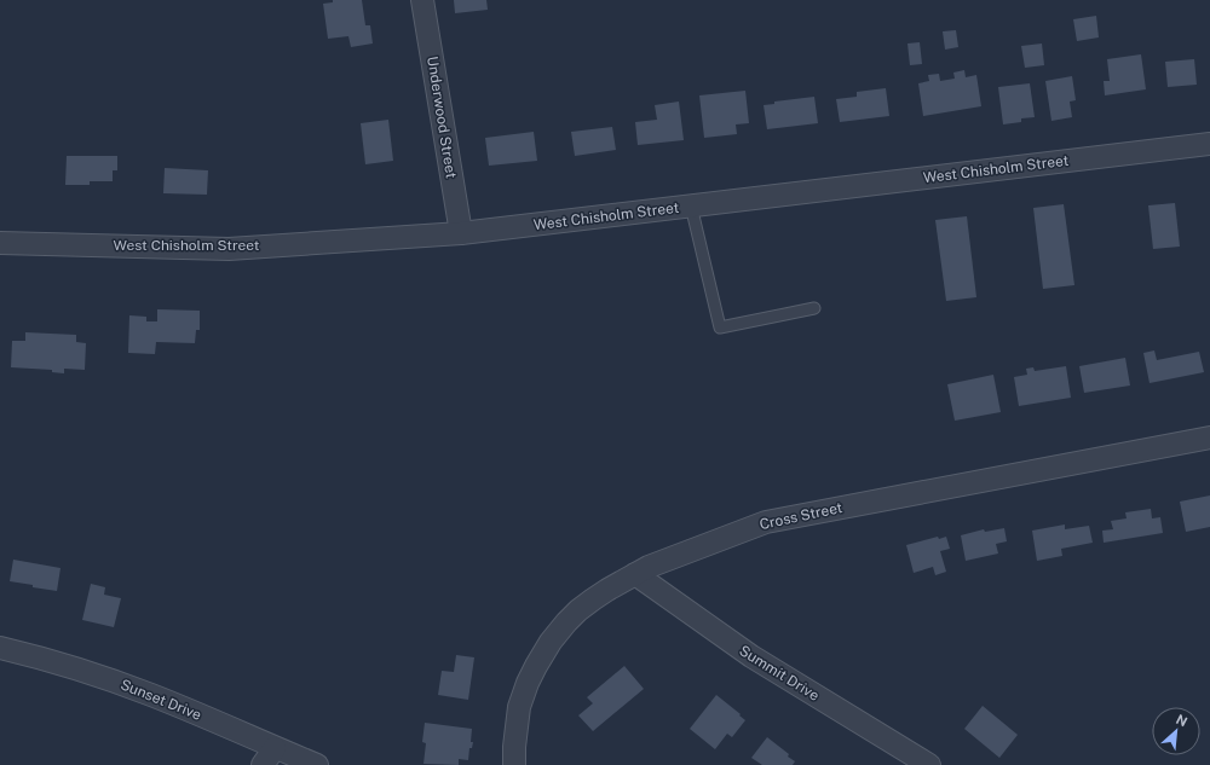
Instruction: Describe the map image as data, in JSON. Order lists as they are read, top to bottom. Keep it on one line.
{"streets":{"street":["Underwood Street","West Chisholm Street","Cross Street","Summit Drive","Sunset Drive"]},"crossings":[["Underwood Street","West Chisholm Street"],["Cross Street","Summit Drive"]],"north":"top right"}
